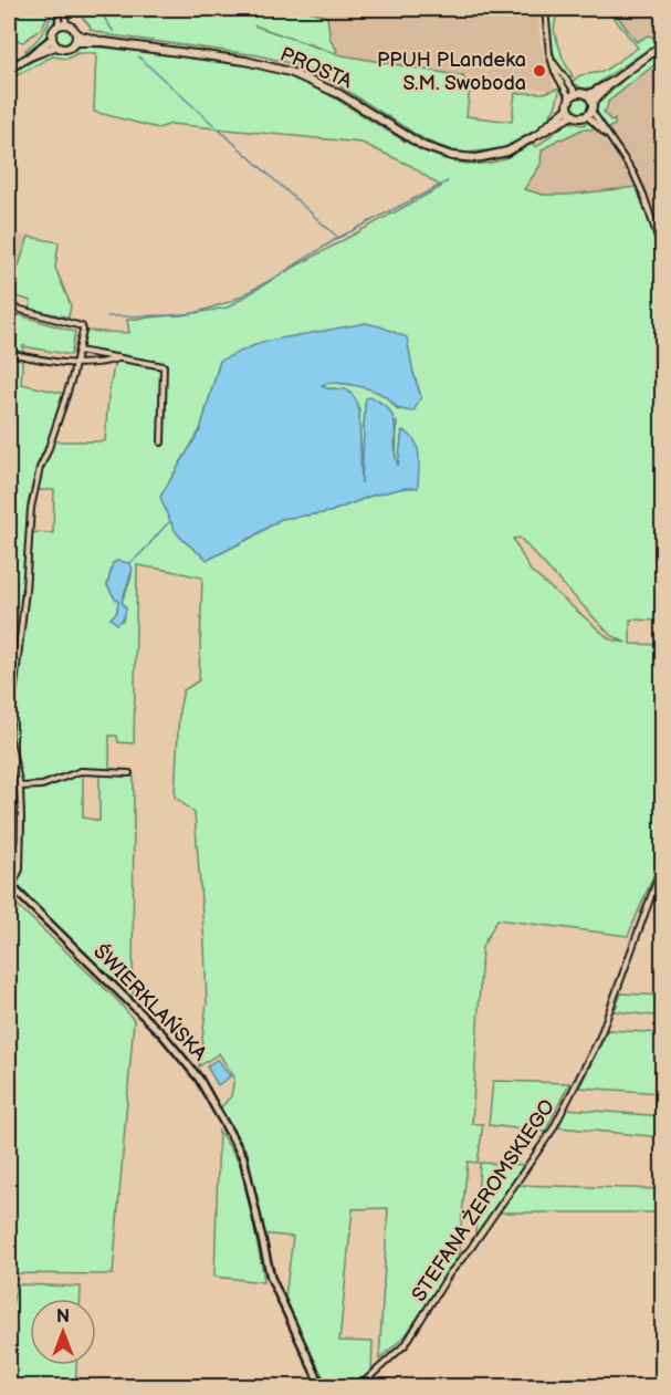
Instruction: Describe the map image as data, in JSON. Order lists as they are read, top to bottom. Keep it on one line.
{"streets":{"main road":["PROSTA"],"street":["ŚWIERKLAŃSKA","STEFANA ŻEROMSKIEGO"]},"places":["PPUH PLandeka S.M. Swoboda"],"north":"top"}
